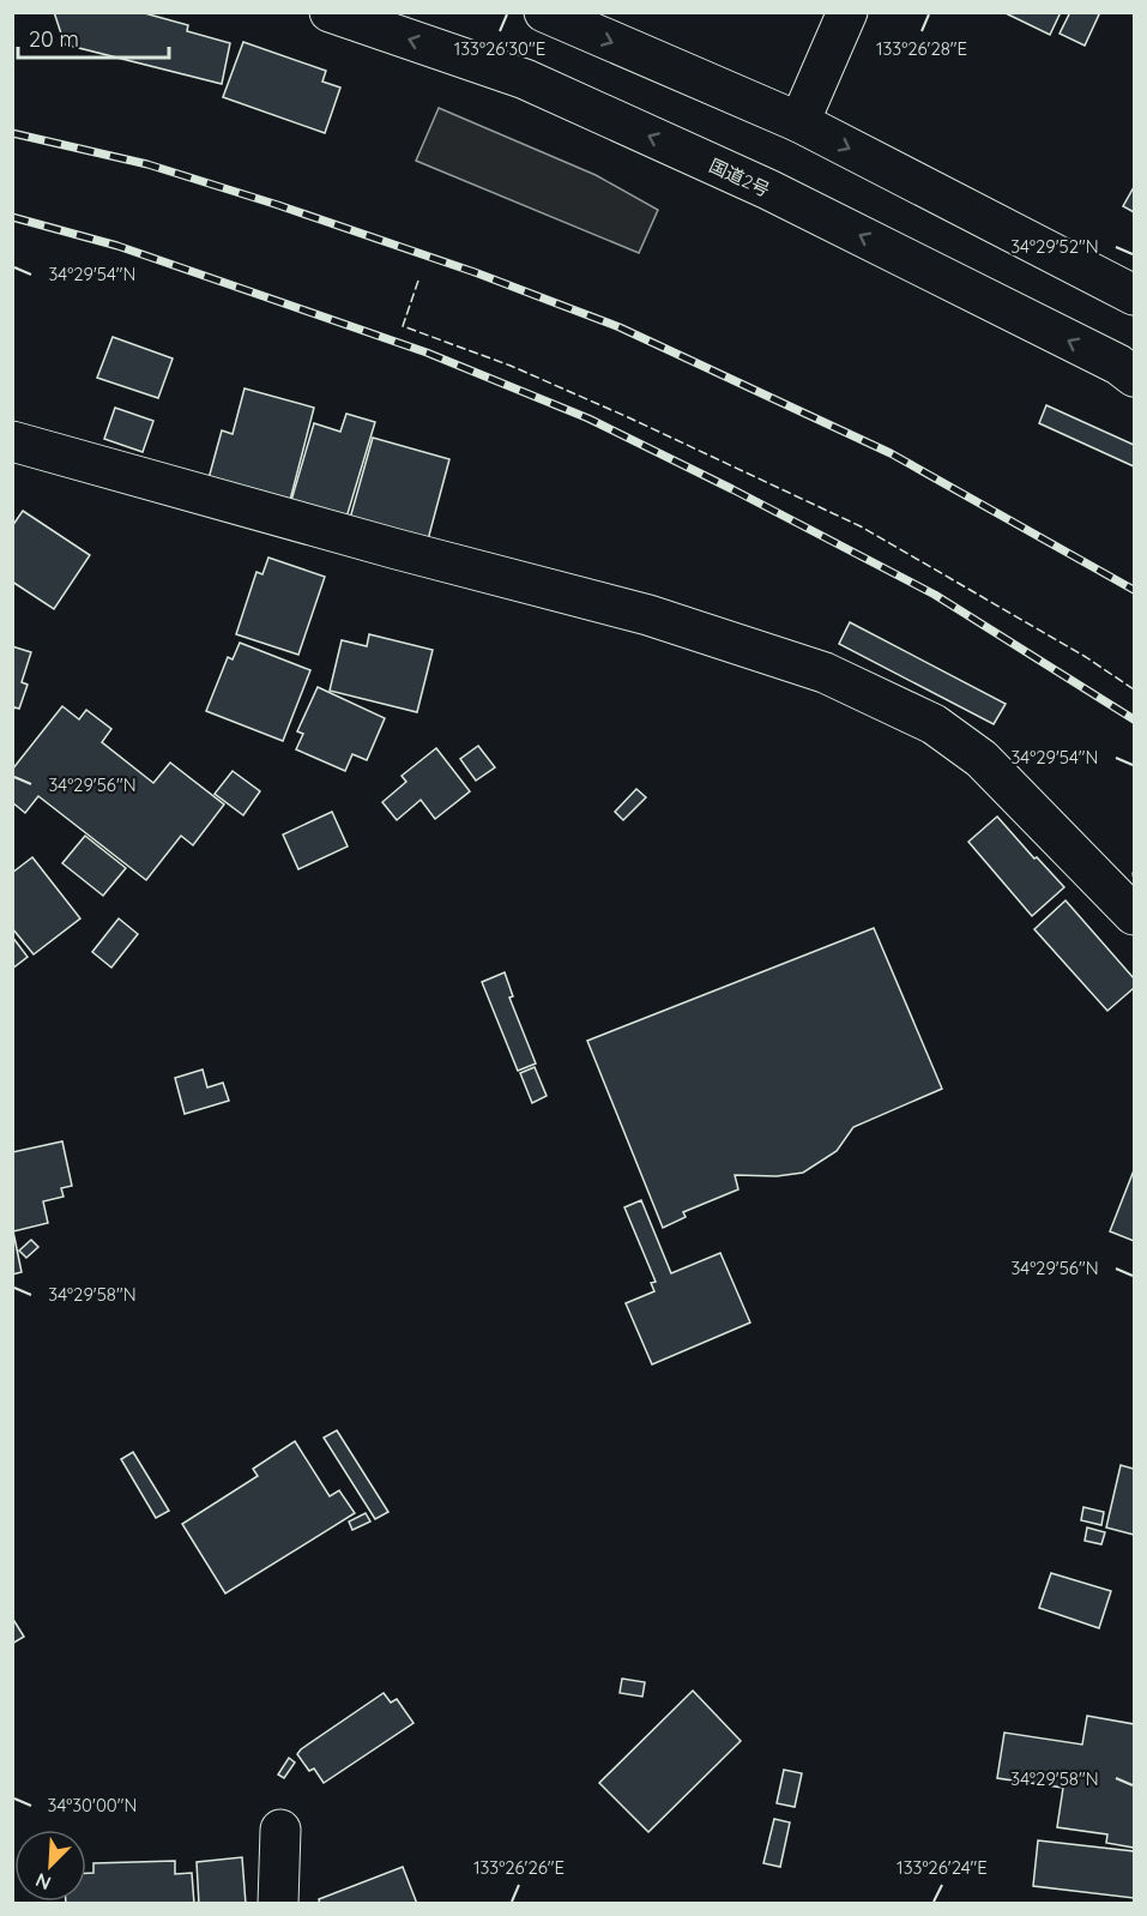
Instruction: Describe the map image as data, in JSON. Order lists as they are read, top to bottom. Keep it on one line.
{"streets":{"main road":["国道2号"]},"scale_bar":"20 m","north":"bottom left","coordinates":["133°26'28\"E","133°26'30\"E","34°29'52\"N","34°29'54\"N","34°29'56\"N","34°29'58\"N","34°30'00\"N","133°26'26\"E","133°26'24\"E"]}
